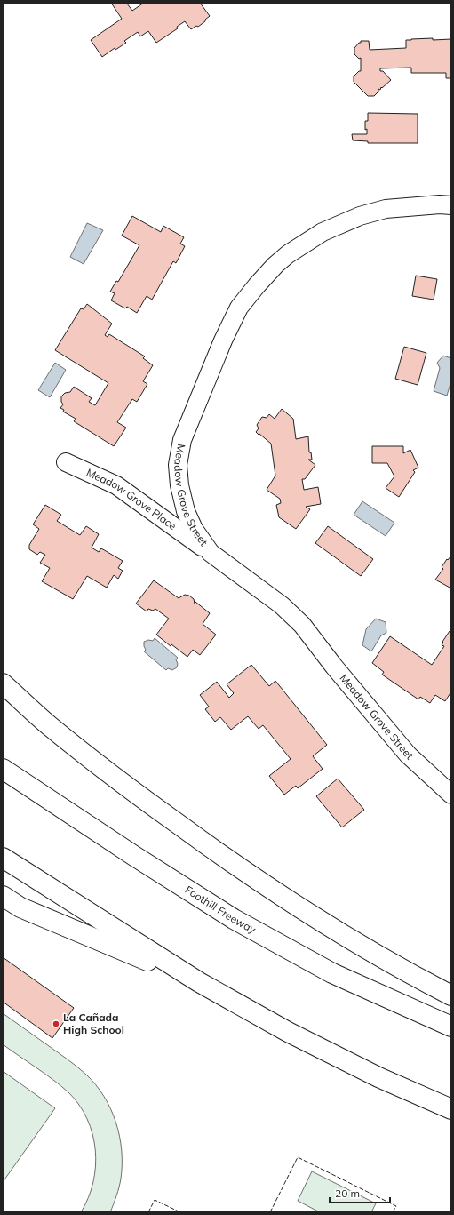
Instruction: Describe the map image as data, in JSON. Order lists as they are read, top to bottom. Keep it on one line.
{"streets":{"highway":["Foothill Freeway"],"street":["Meadow Grove Street","Meadow Grove Place"]},"crossings":[["Meadow Grove Street","Meadow Grove Place"]],"places":["La Cañada High School"],"scale_bar":"20 m"}
